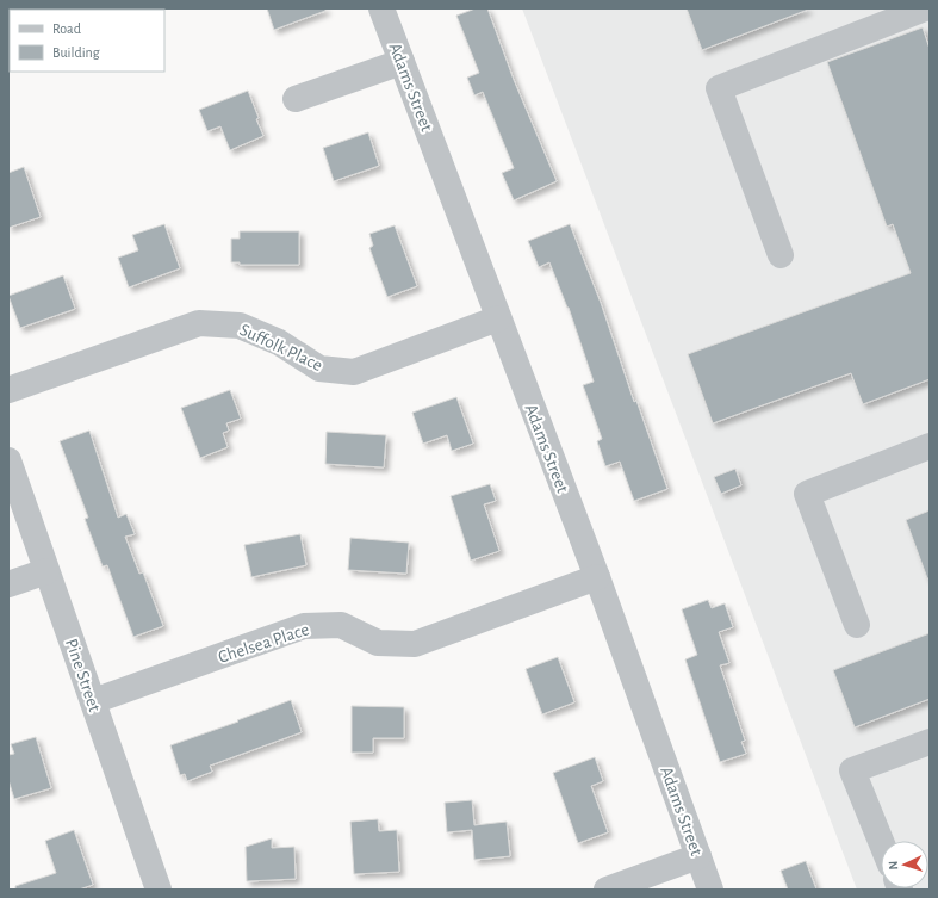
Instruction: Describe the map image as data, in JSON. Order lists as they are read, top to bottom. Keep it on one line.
{"streets":{"street":["Adams Street","Suffolk Place","Chelsea Place","Pine Street"]},"crossings":[["Adams Street","Suffolk Place"],["Adams Street","Chelsea Place"],["Chelsea Place","Pine Street"]],"legend":["Road","Building"],"north":"left"}
